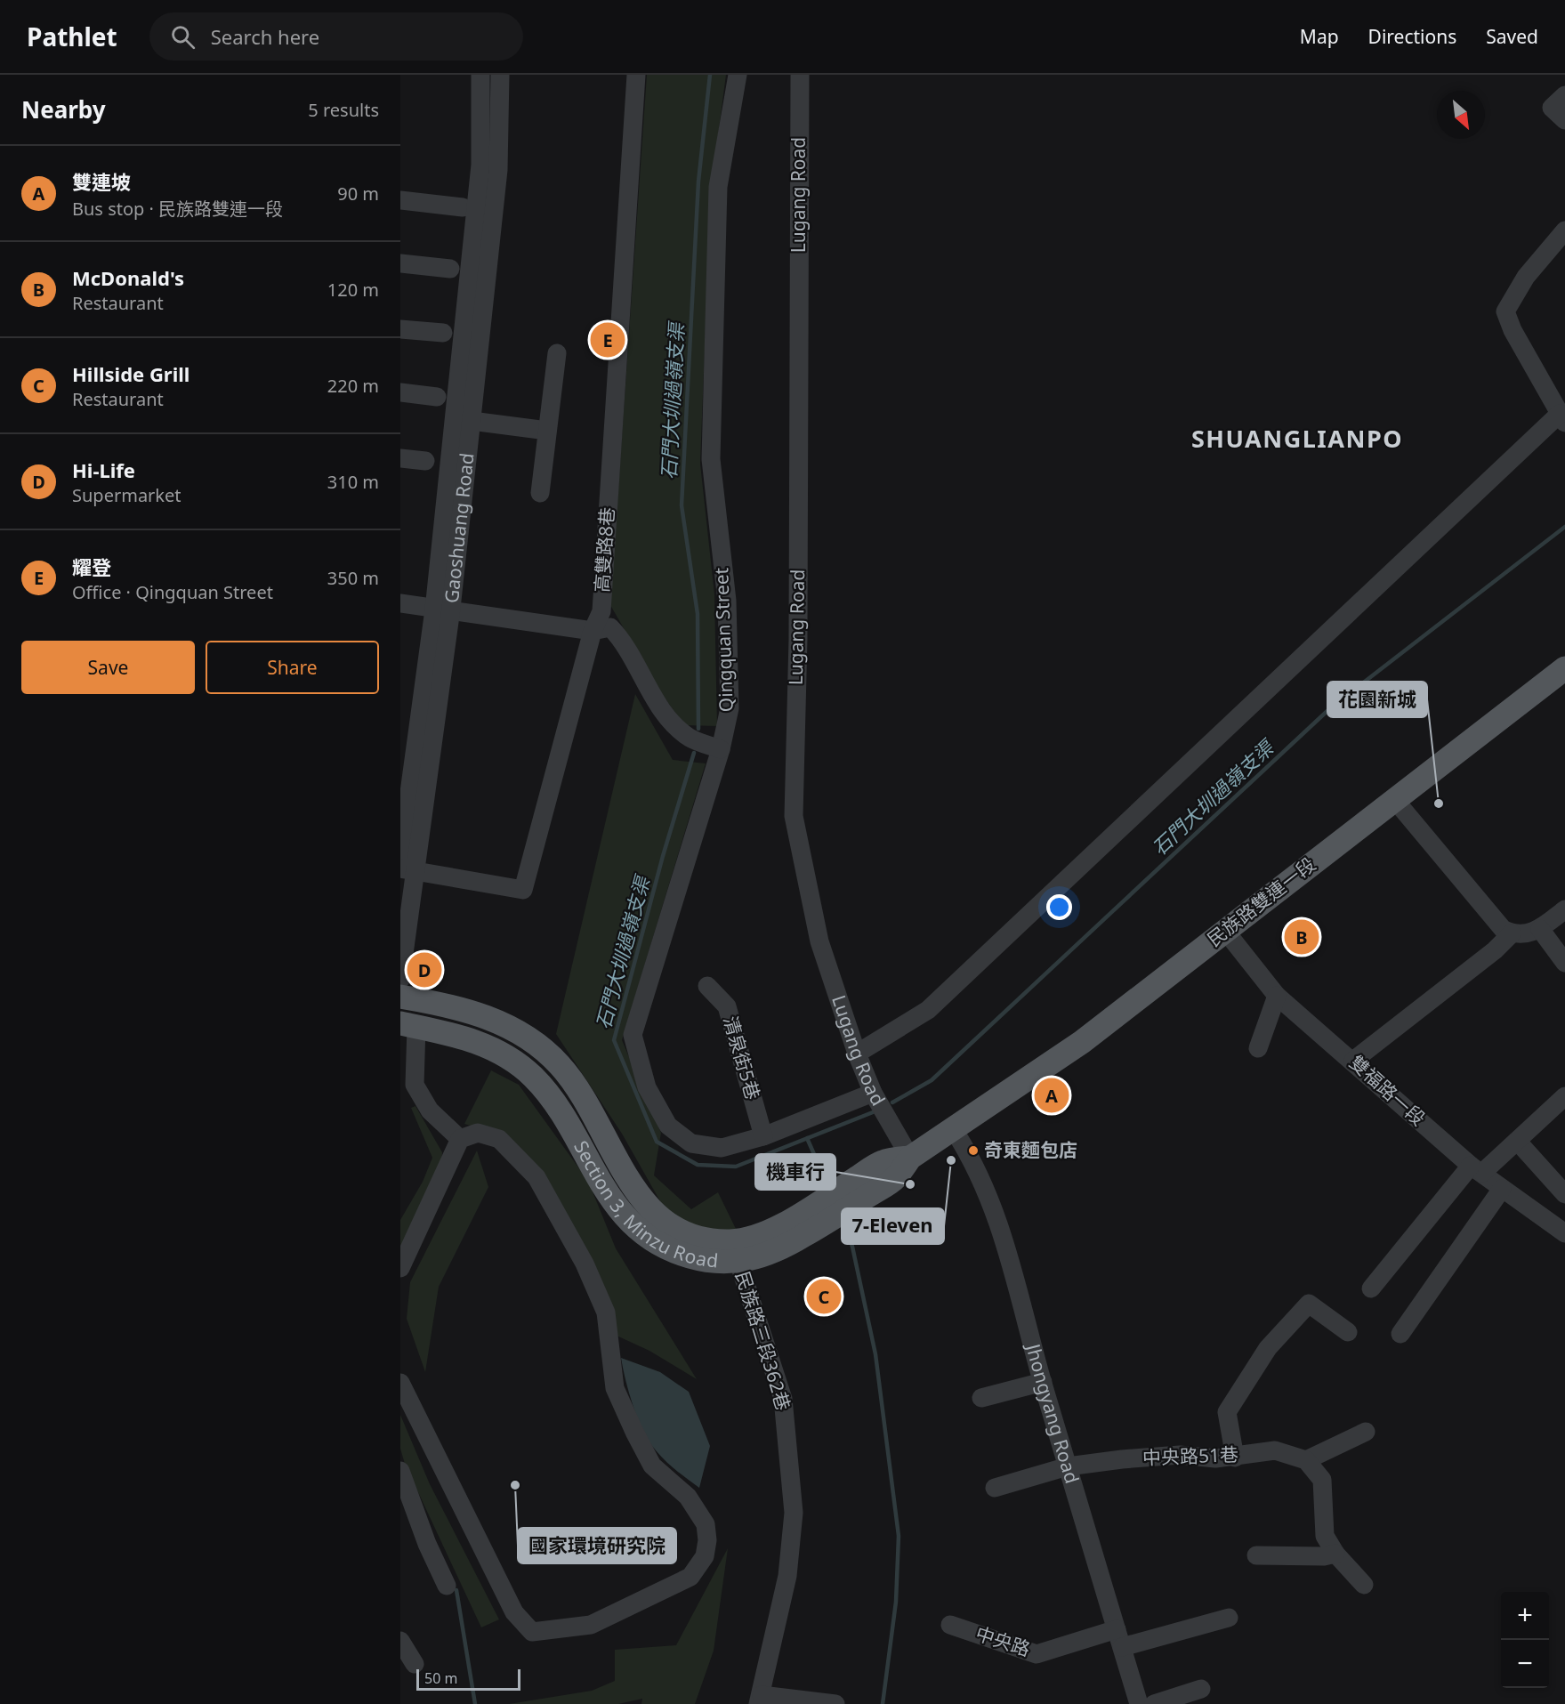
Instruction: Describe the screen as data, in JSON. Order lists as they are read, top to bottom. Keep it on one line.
{"streets":{"main road":["民族路雙連一段","Section 3, Minzu Road"],"street":["Lugang Road","Gaoshuang Road","高雙路8巷","Qingquan Street","清泉街5巷","雙福路一段","民族路三段362巷","Jhongyang Road","中央路51巷","中央路"]},"crossings":[["Lugang Road","Qingquan Street"],["Lugang Road","Section 3, Minzu Road"],["Gaoshuang Road","高雙路8巷"],["Qingquan Street","清泉街5巷"],["民族路雙連一段","雙福路一段"],["民族路雙連一段","Section 3, Minzu Road"],["民族路雙連一段","Jhongyang Road"],["Section 3, Minzu Road","民族路三段362巷"],["Section 3, Minzu Road","Jhongyang Road"],["Jhongyang Road","中央路51巷"],["Jhongyang Road","中央路"]],"districts":["SHUANGLIANPO"],"water":["石門大圳過嶺支渠"],"places":["花園新城","奇東麵包店","7-Eleven","機車行","國家環境研究院"],"scale_bar":"50 m","north":"bottom right","page":{"header":"Pathlet","search":"Search here","nav":["Map","Directions","Saved"],"heading":["Nearby","5 results"],"list":[{"mark":"A","name":"雙連坡","note":"Bus stop · 民族路雙連一段","value":"90 m"},{"mark":"B","name":"McDonald's","note":"Restaurant","value":"120 m"},{"mark":"C","name":"Hillside Grill","note":"Restaurant","value":"220 m"},{"mark":"D","name":"Hi-Life","note":"Supermarket","value":"310 m"},{"mark":"E","name":"耀登","note":"Office · Qingquan Street","value":"350 m"}],"pins":["E","B","D","A","C"],"buttons":["Save","Share"],"map_buttons":["+","−"],"scale":"50 m"}}
